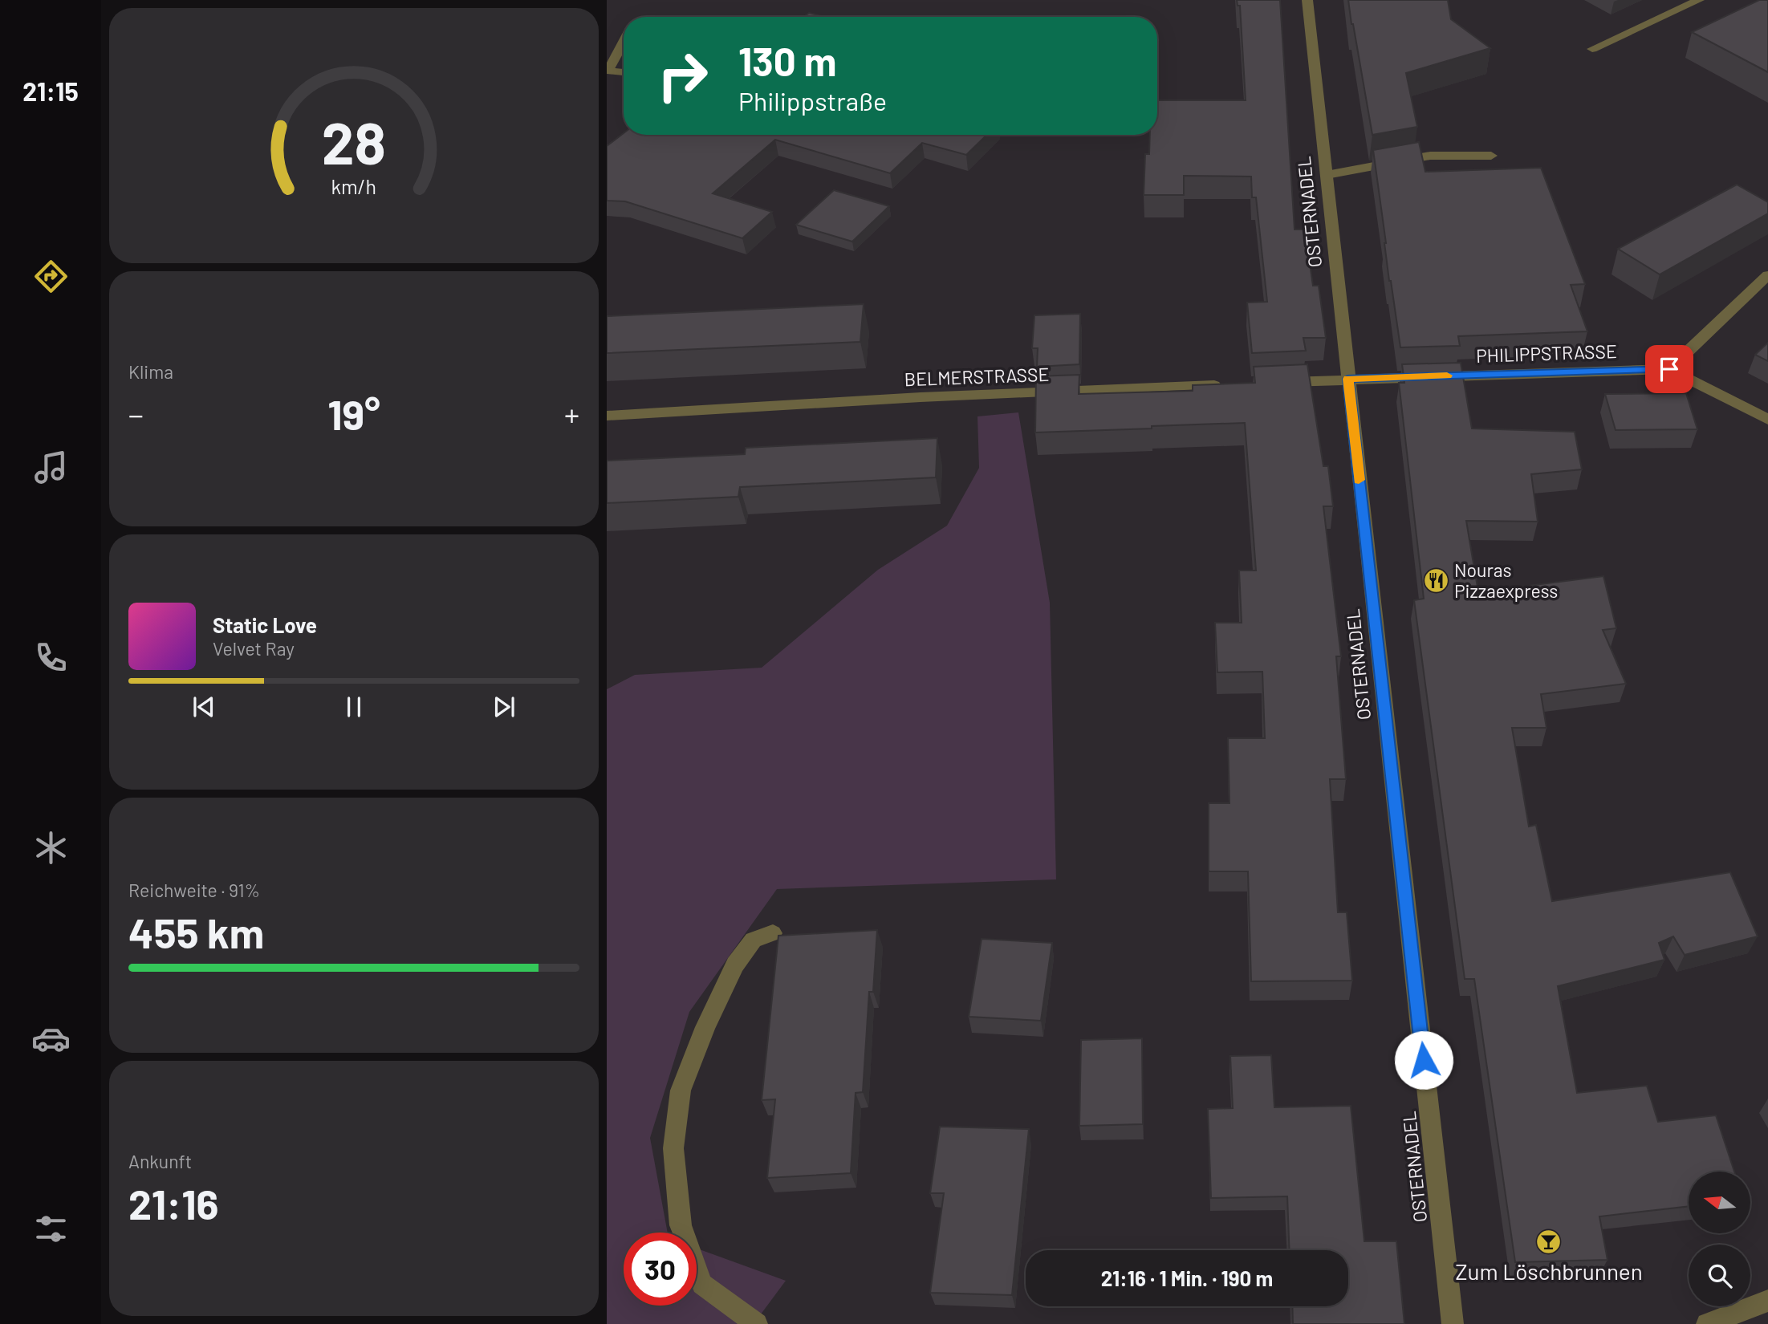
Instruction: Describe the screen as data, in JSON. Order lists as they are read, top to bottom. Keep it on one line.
{"streets":{"street":["OSTERNADEL","PHILIPPSTRASSE","BELMERSTRASSE"]},"crossings":[["OSTERNADEL","PHILIPPSTRASSE"]],"places":{"restaurant":["Nouras Pizzaexpress"],"bar":["Zum Löschbrunnen"]},"north":"left","page":{"tabs":"21:15","turn":["130 m","Philippstraße"],"tile":["Klima",["Reichweite · 91%","455 km"],["Ankunft","21:16"]],"heat":["−","19°","+"],"song":["Static Love","Velvet Ray"],"limit":"30","trip":"21:16 · 1 Min. · 190 m","gauge":["28","km/h"]}}
